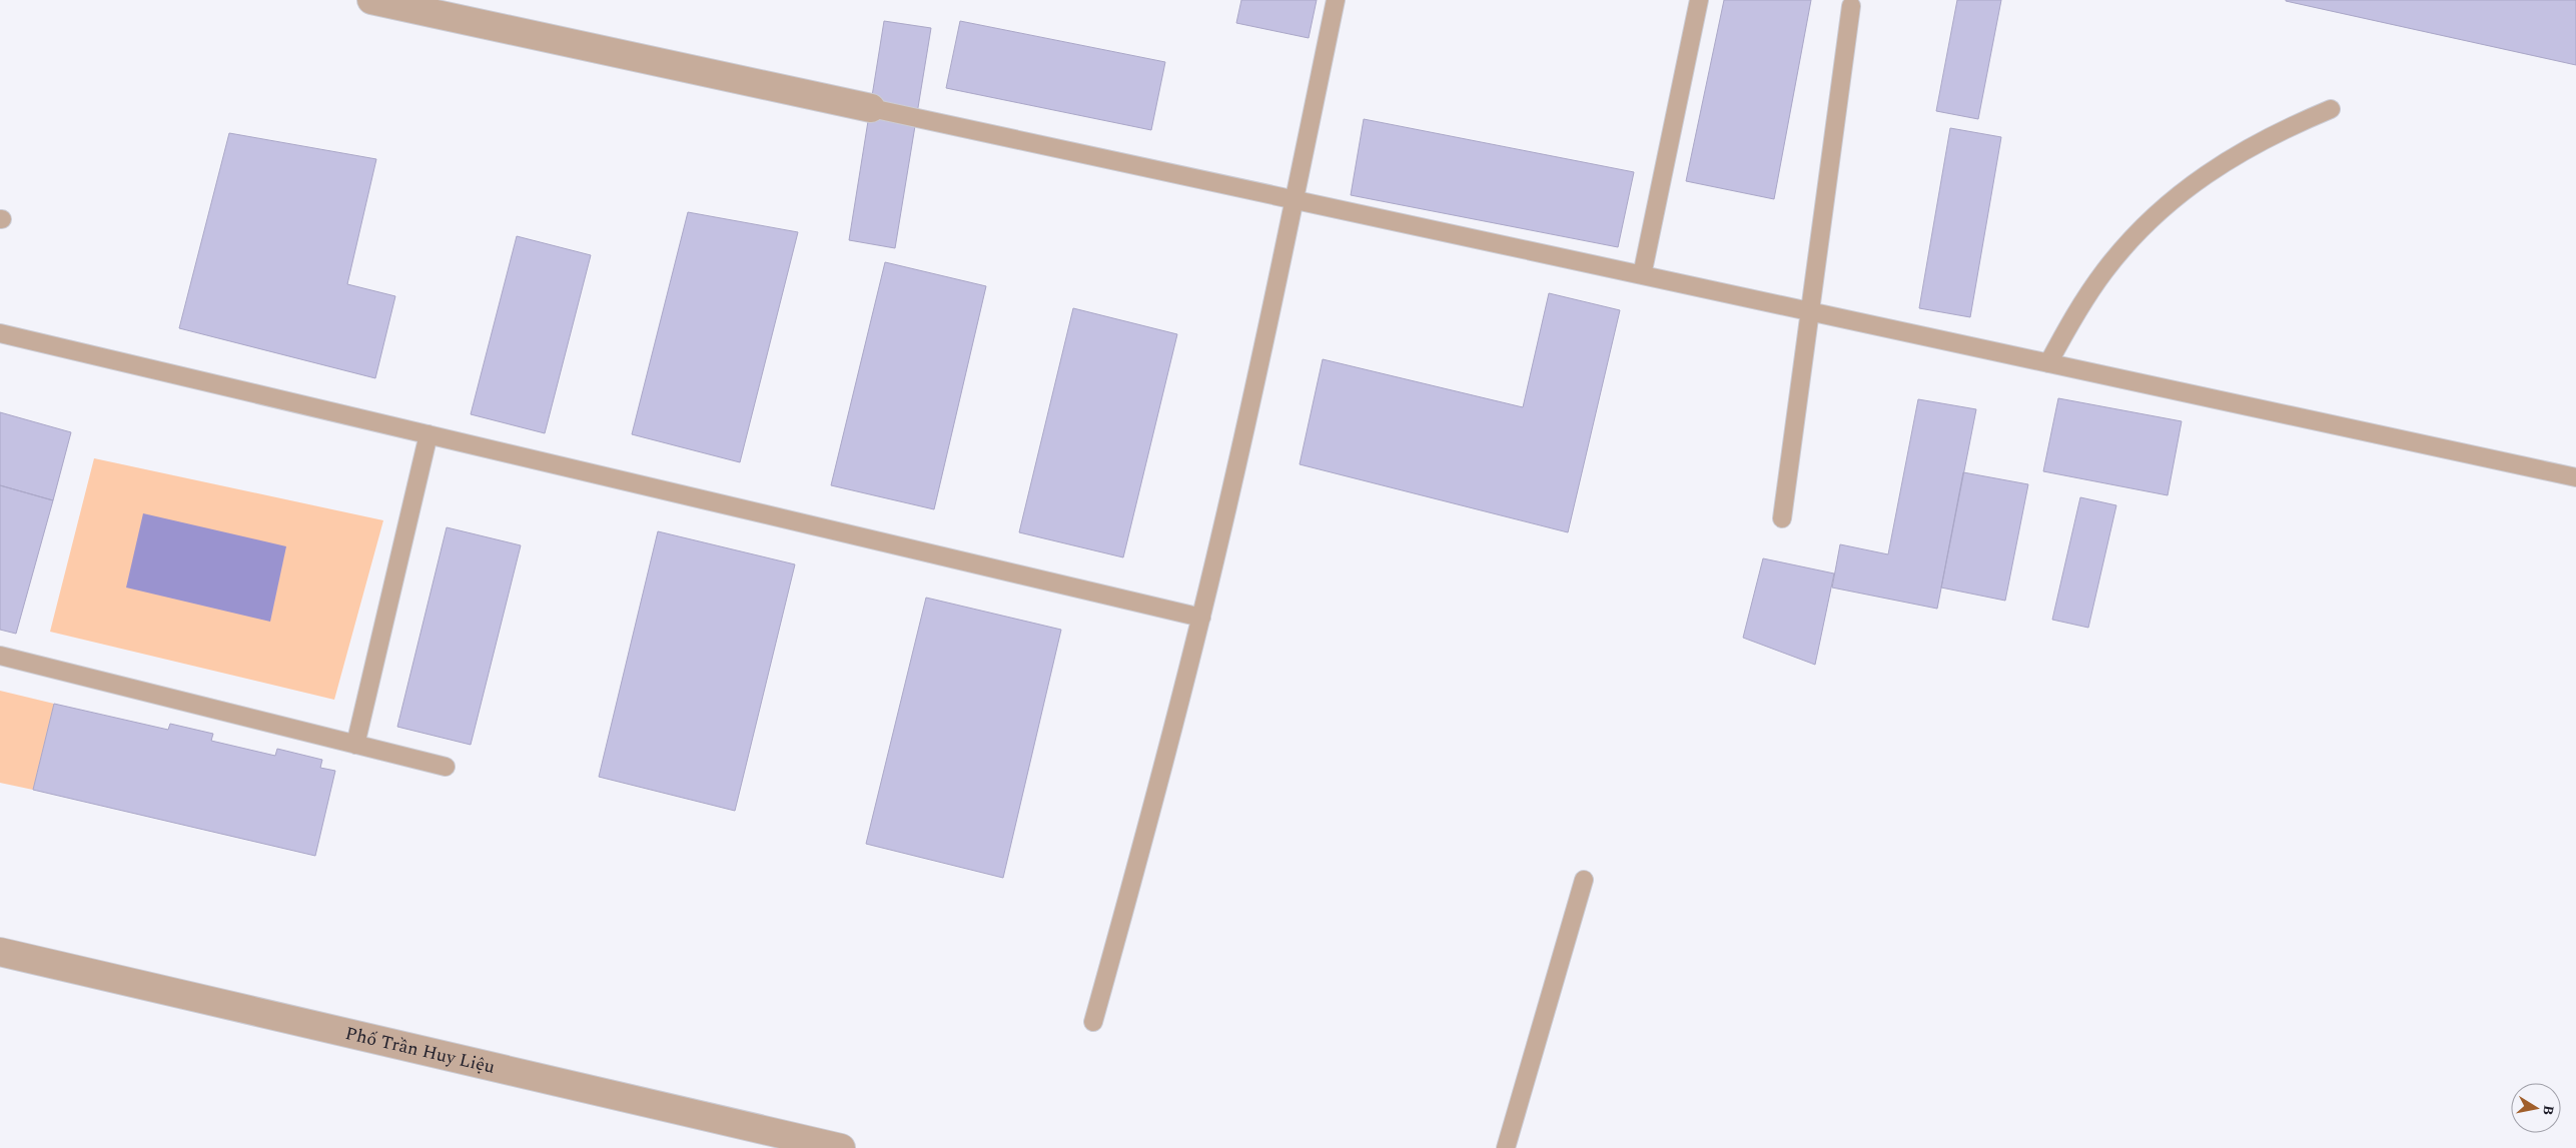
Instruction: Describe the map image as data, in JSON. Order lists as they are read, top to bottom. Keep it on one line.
{"streets":{"street":["Phố Trần Huy Liệu"]},"north":"right"}
